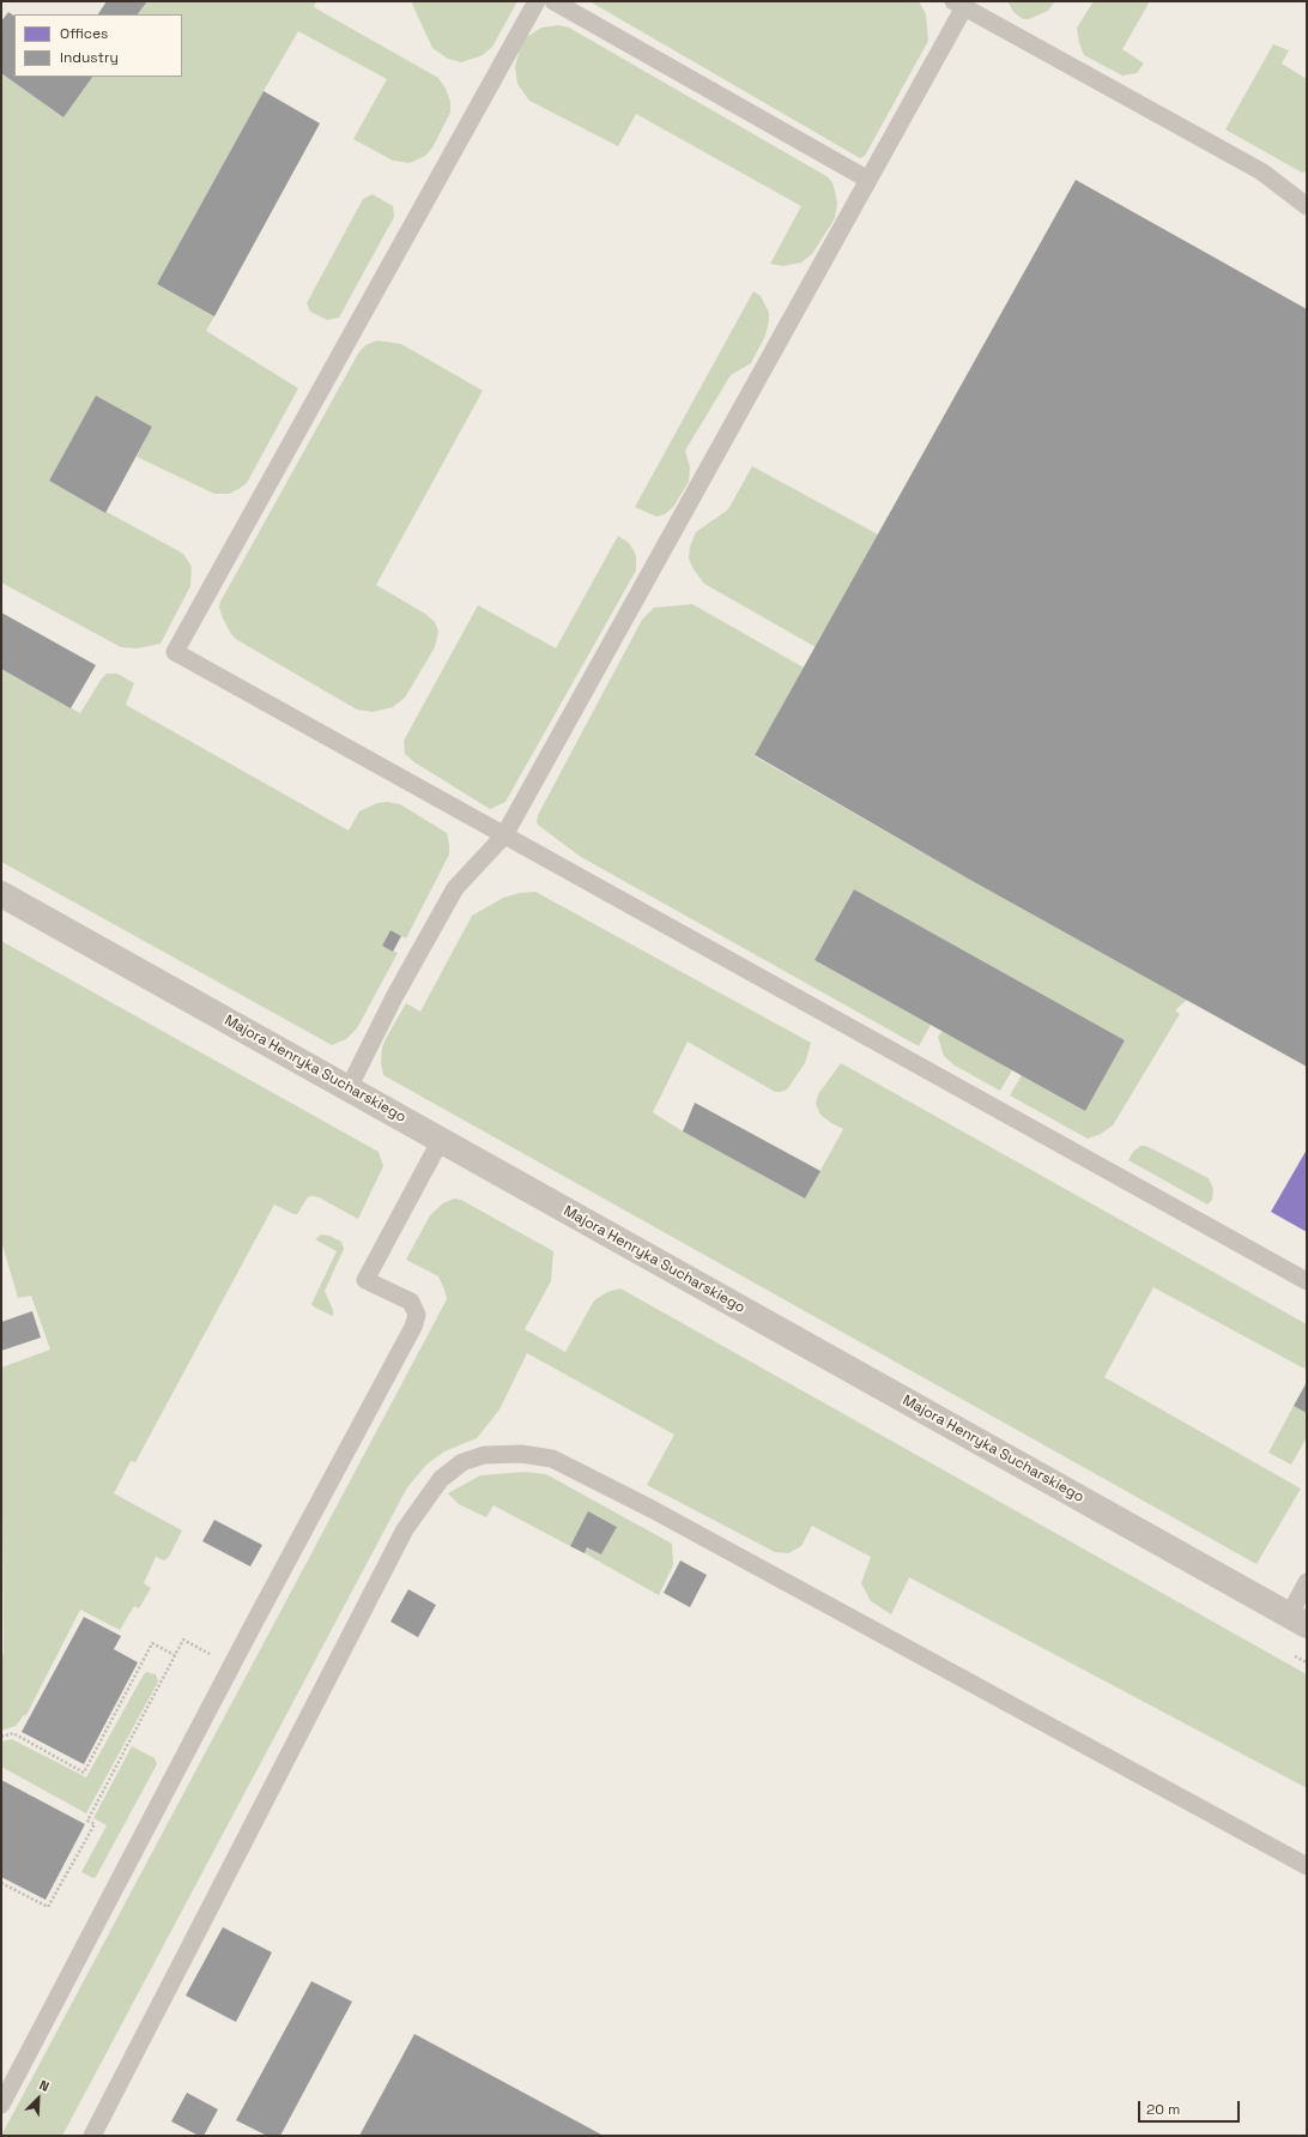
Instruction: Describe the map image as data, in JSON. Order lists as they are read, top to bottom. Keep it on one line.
{"streets":{"street":["Majora Henryka Sucharskiego"]},"legend":["Offices","Industry"],"scale_bar":"20 m","north":"top right"}
